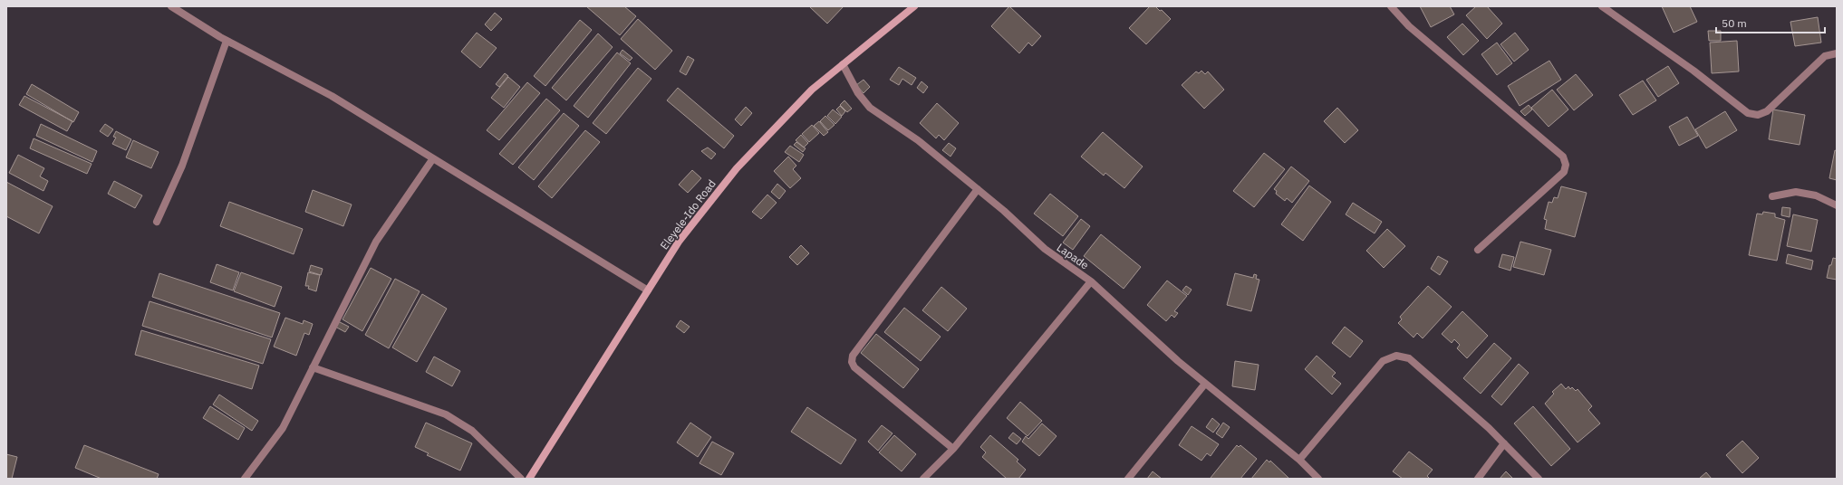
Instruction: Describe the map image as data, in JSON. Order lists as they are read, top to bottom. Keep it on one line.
{"streets":{"main road":["Eleyele-Ido Road"],"street":["Lapade"]},"crossings":[["Eleyele-Ido Road","Lapade"]],"scale_bar":"50 m"}
